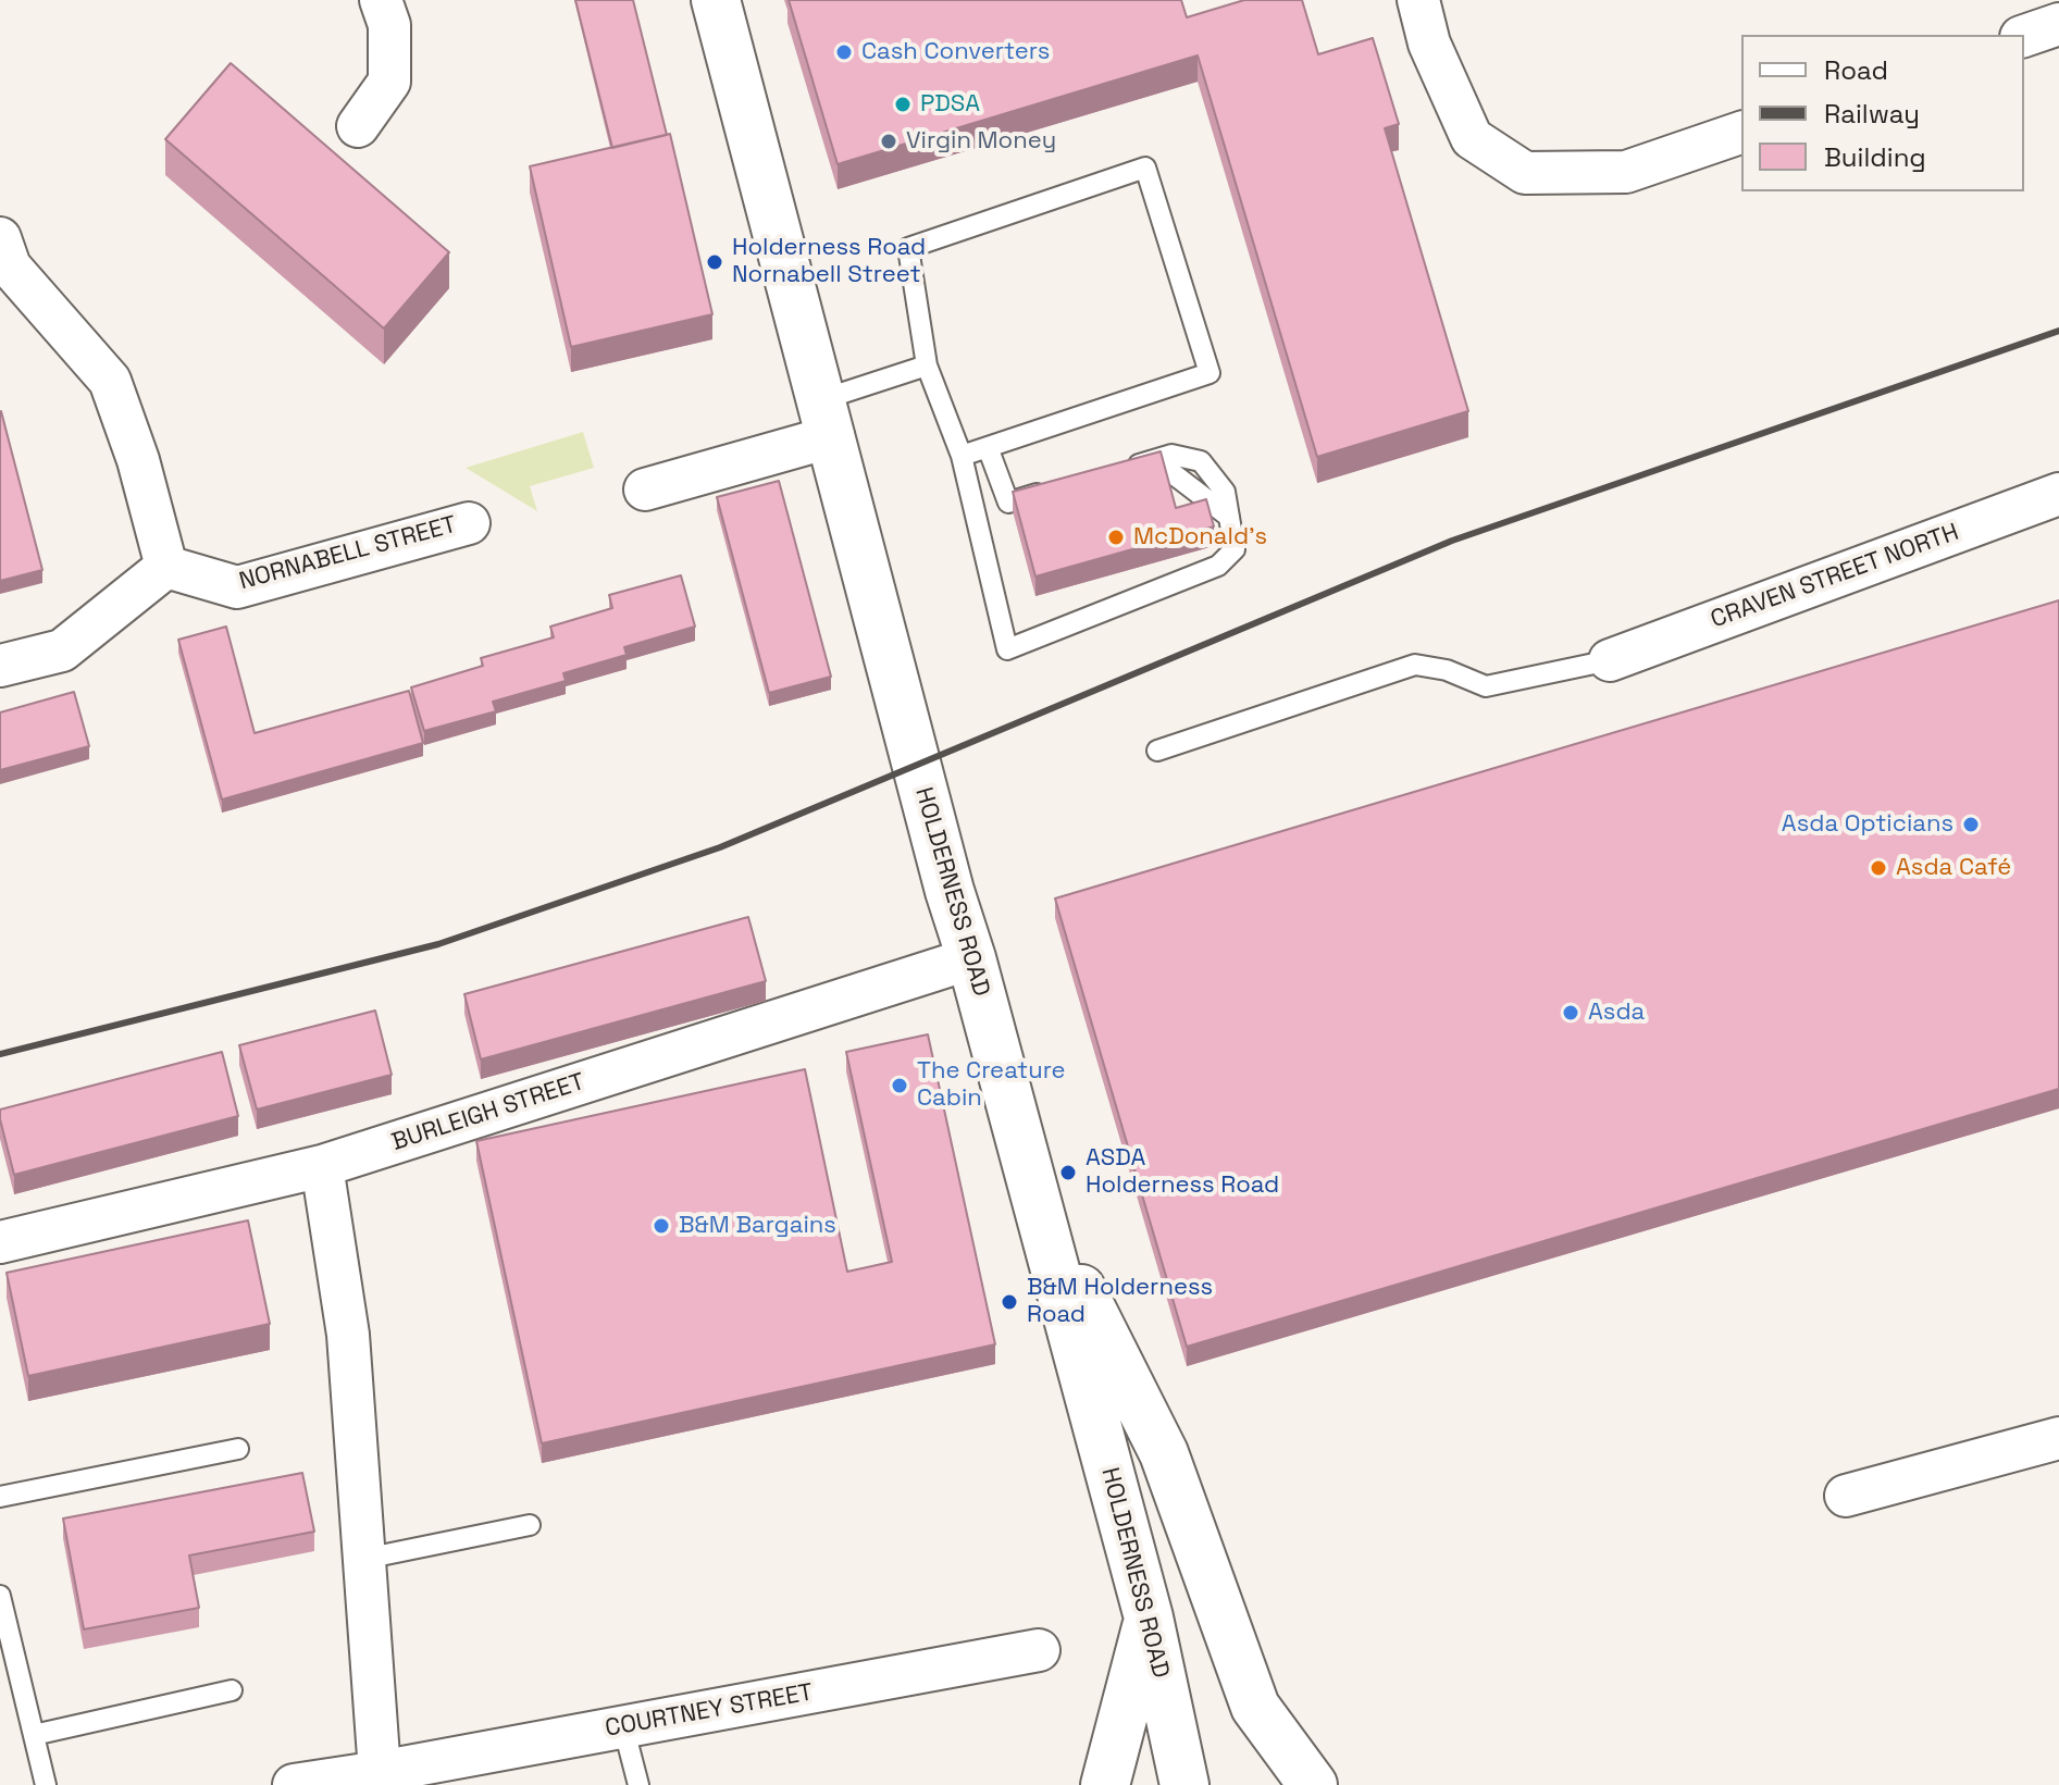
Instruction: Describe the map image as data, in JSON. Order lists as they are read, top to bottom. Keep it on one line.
{"streets":{"highway":["HOLDERNESS ROAD"],"street":["NORNABELL STREET","CRAVEN STREET NORTH","BURLEIGH STREET","COURTNEY STREET"]},"crossings":[["HOLDERNESS ROAD","BURLEIGH STREET"]],"places":["Cash Converters","PDSA","Virgin Money","Holderness Road Nornabell Street","McDonald's","Asda Opticians","Asda Café","Asda","The Creature Cabin","ASDA Holderness Road","B&M Bargains","B&M Holderness Road"],"legend":["Road","Railway","Building"]}
